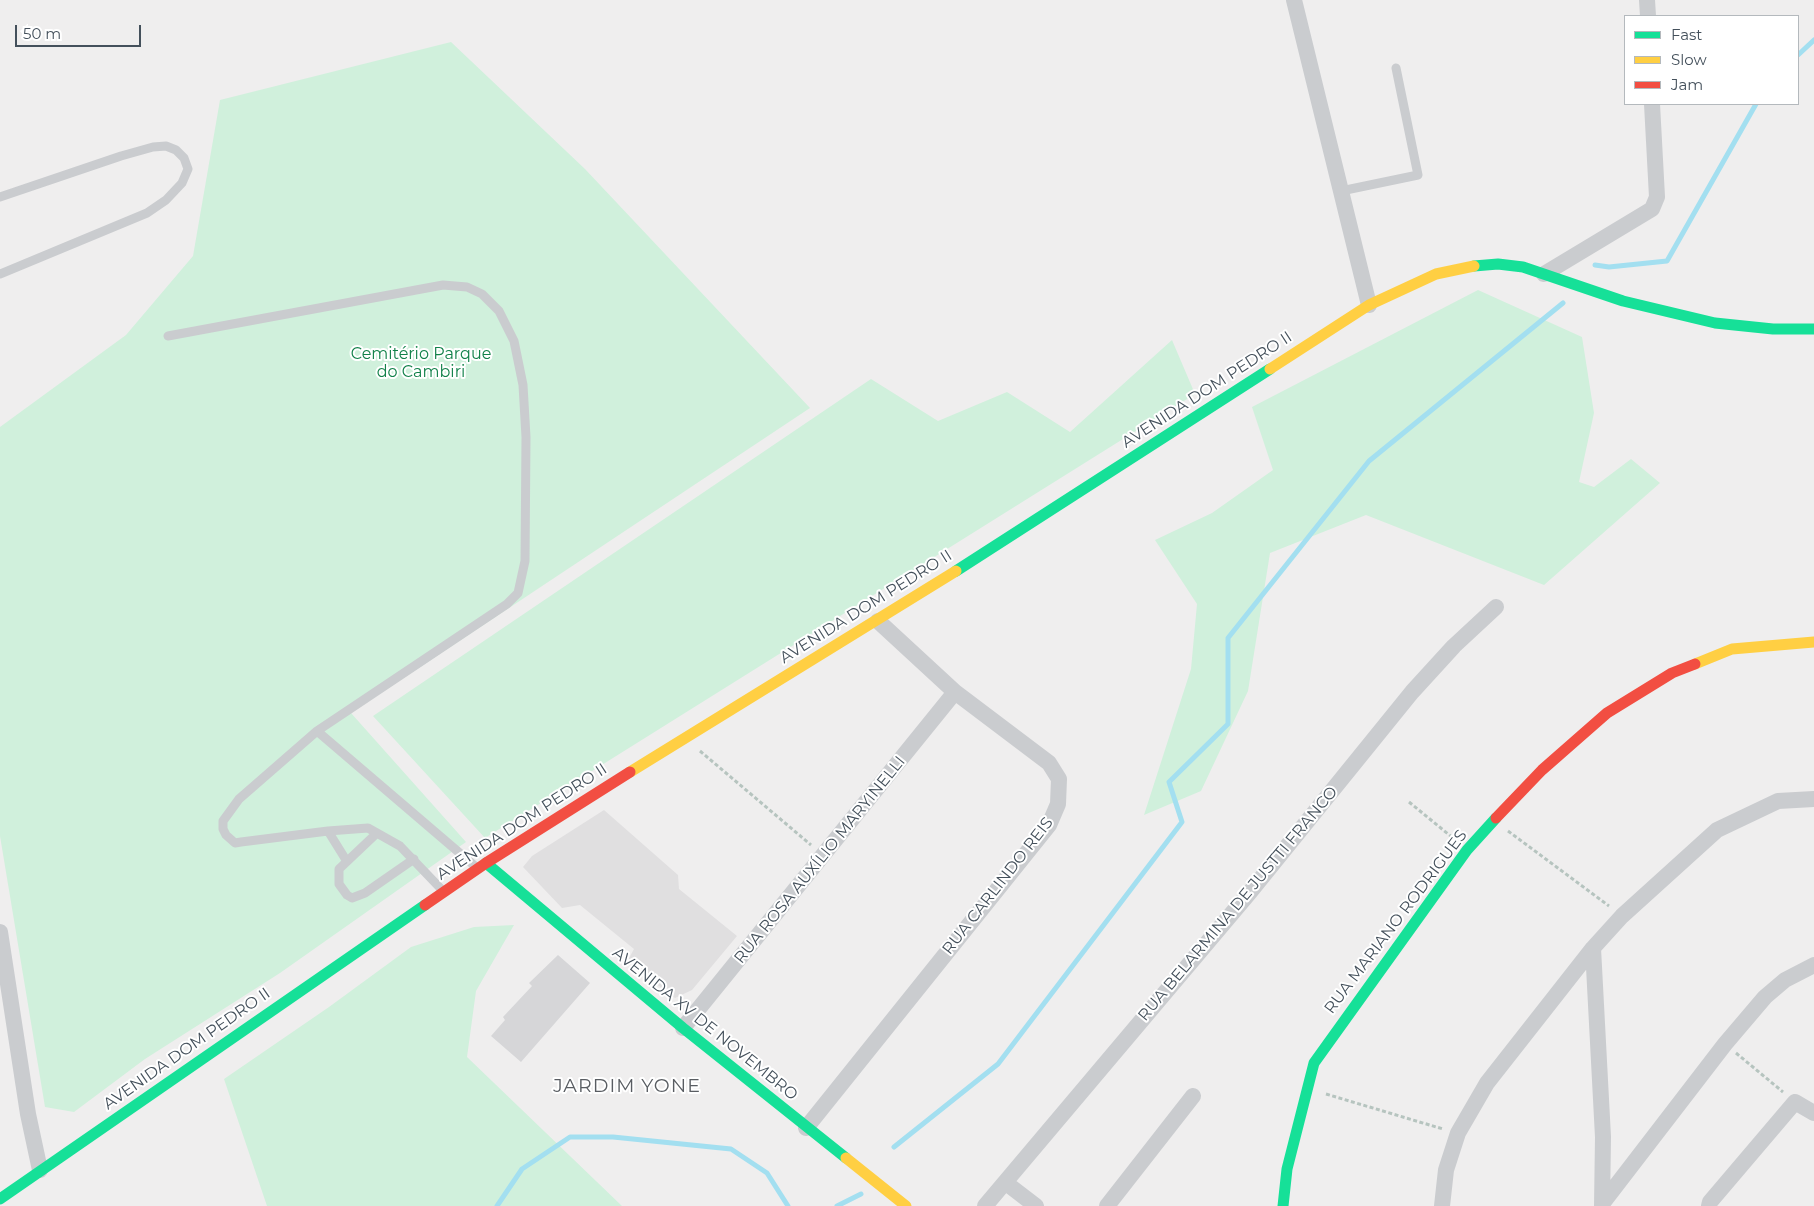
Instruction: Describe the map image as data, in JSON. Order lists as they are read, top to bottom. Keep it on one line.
{"streets":{"street":["AVENIDA DOM PEDRO II","RUA ROSA AUXÍLIO MARYINELLI","RUA CARLINDO REIS","RUA BELARMINA DE JUSTTI FRANCO","RUA MARIANO RODRIGUES","AVENIDA XV DE NOVEMBRO"]},"crossings":[["AVENIDA DOM PEDRO II","RUA CARLINDO REIS"],["AVENIDA DOM PEDRO II","AVENIDA XV DE NOVEMBRO"],["RUA ROSA AUXÍLIO MARYINELLI","RUA CARLINDO REIS"],["RUA ROSA AUXÍLIO MARYINELLI","AVENIDA XV DE NOVEMBRO"],["RUA CARLINDO REIS","AVENIDA XV DE NOVEMBRO"]],"districts":["JARDIM YONE"],"parks":["Cemitério Parque do Cambiri"],"legend":["Fast","Slow","Jam"],"scale_bar":"50 m"}
